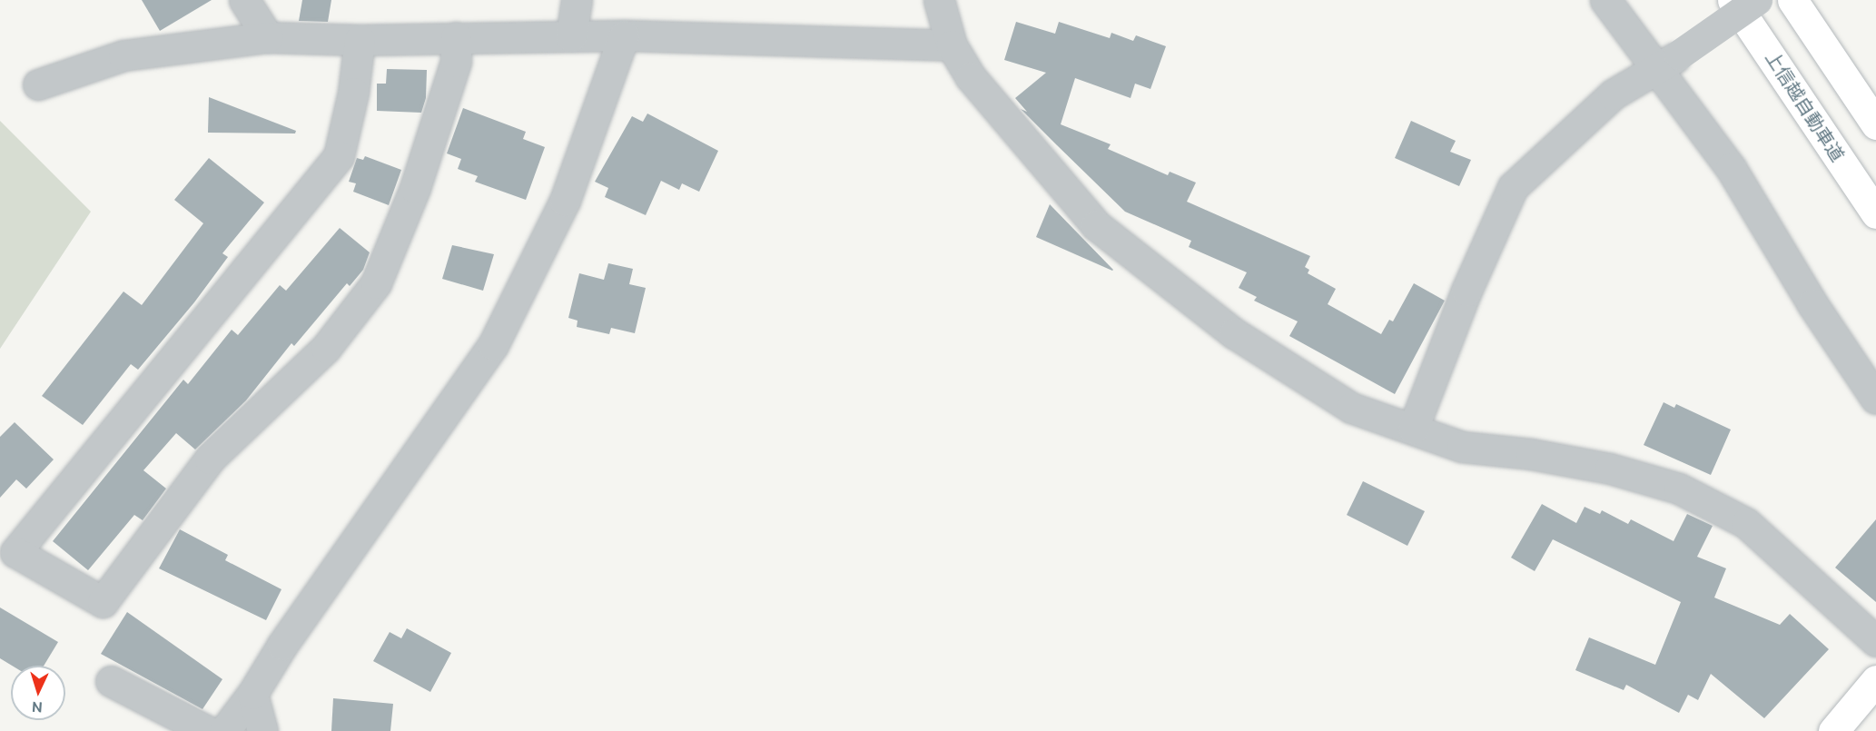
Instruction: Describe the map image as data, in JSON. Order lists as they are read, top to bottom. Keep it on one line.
{"streets":{"main road":["上信越自動車道"]},"north":"bottom"}
